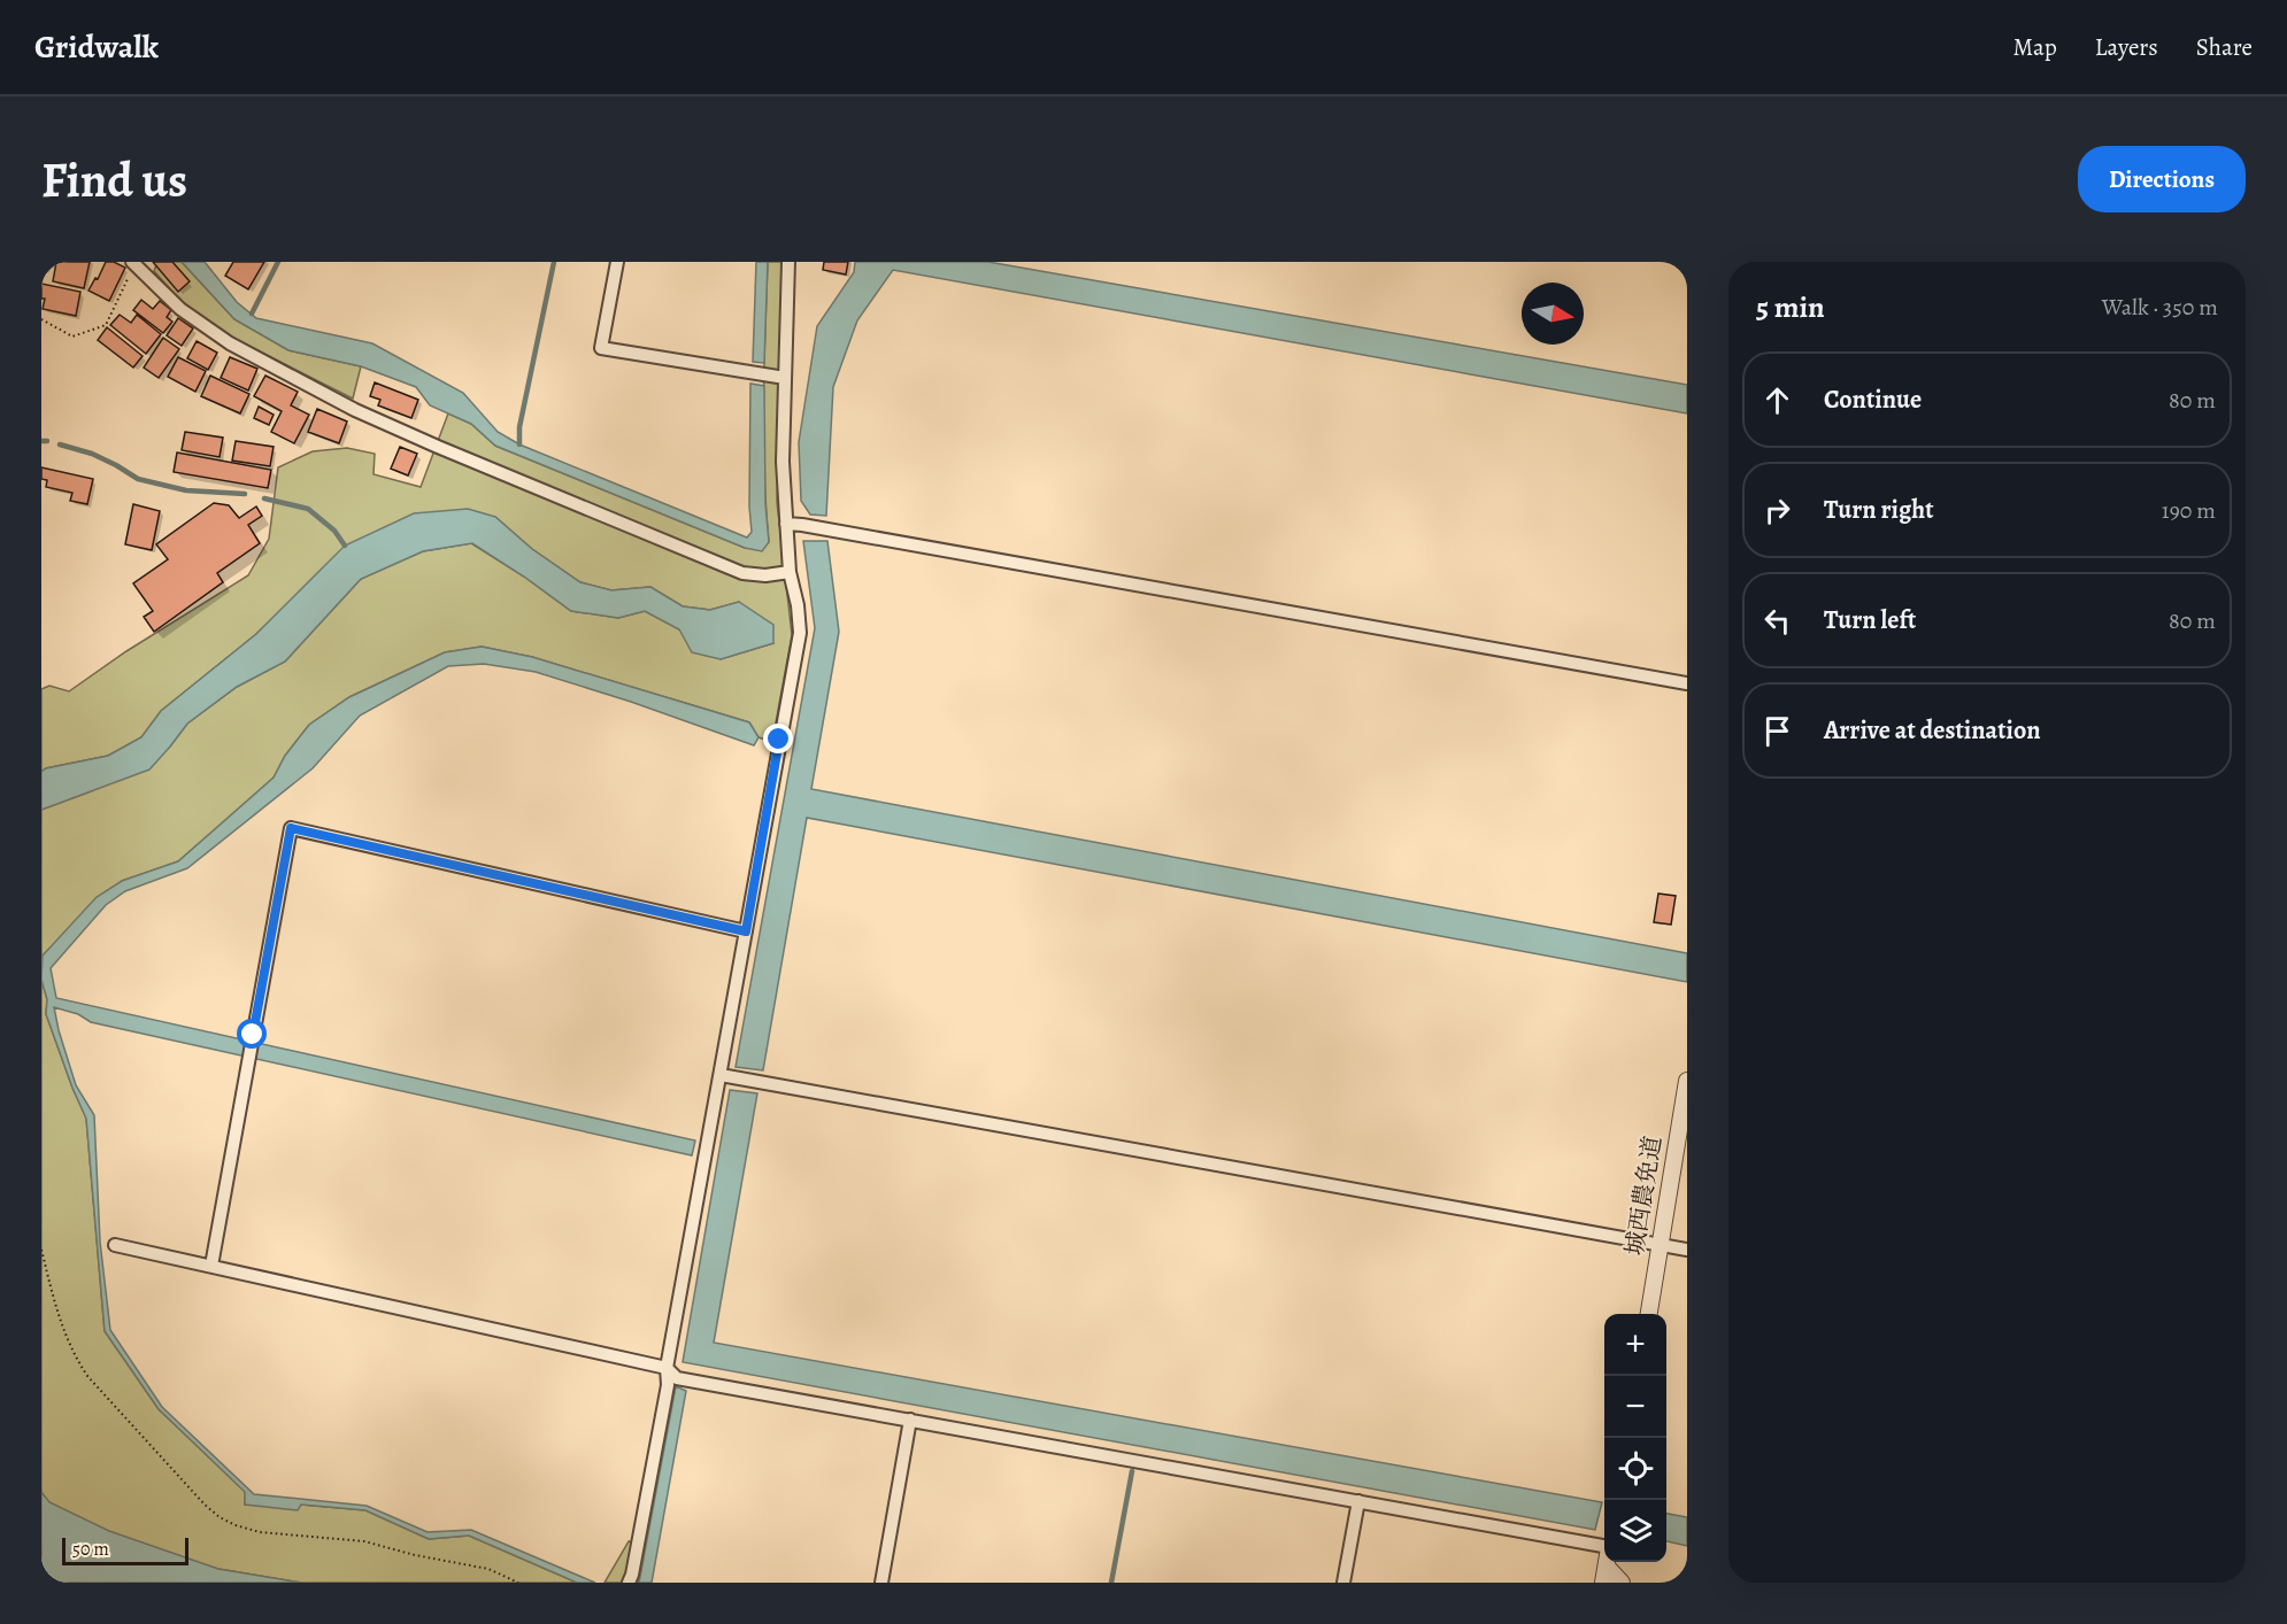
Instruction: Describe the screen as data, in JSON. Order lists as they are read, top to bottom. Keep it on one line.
{"streets":{"street":["城西農免道"]},"scale_bar":"50 m","north":"right","page":{"header":"Gridwalk","nav":["Map","Layers","Share"],"buttons":"Directions","title":"Find us","heading":["5 min","Walk · 350 m"],"list":[["Continue","80 m"],["Turn right","190 m"],["Turn left","80 m"],"Arrive at destination"],"map_buttons":["+","−"],"scale":"50 m"}}
